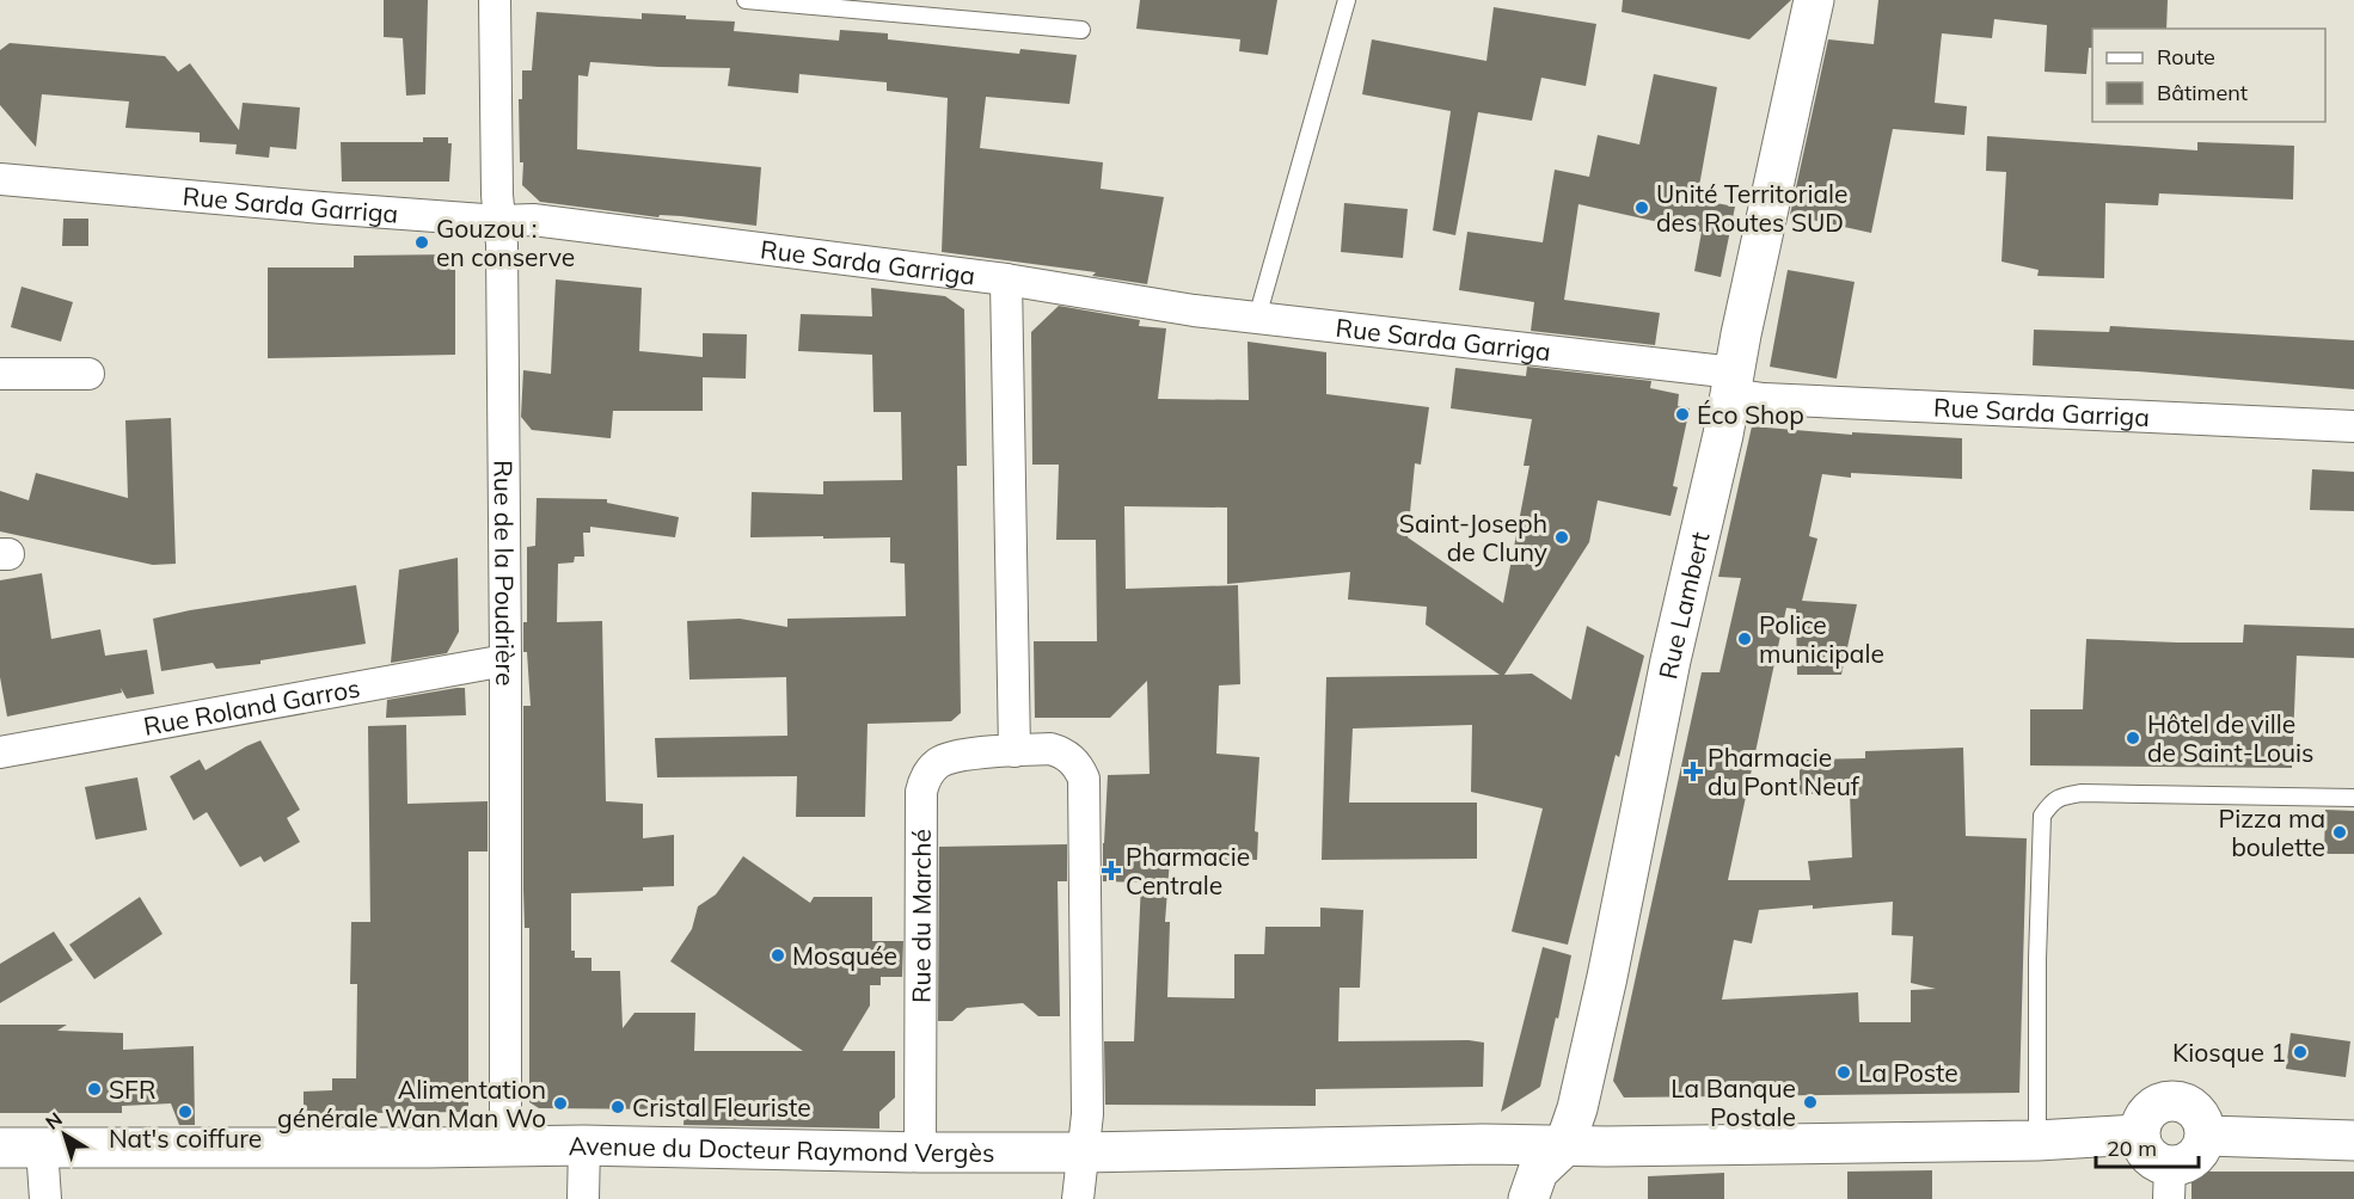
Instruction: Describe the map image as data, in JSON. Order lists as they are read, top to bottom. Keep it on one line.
{"streets":{"main road":["Rue Lambert","Avenue du Docteur Raymond Vergès"],"street":["Rue Sarda Garriga","Rue de la Poudrière","Rue Roland Garros","Rue du Marché"]},"crossings":[["Rue Sarda Garriga","Rue de la Poudrière"],["Rue Sarda Garriga","Rue Lambert"],["Rue de la Poudrière","Rue Roland Garros"],["Rue de la Poudrière","Avenue du Docteur Raymond Vergès"],["Rue Lambert","Avenue du Docteur Raymond Vergès"],["Rue du Marché","Avenue du Docteur Raymond Vergès"]],"places":{"other":["Unité Territoriale des Routes SUD","Gouzou : en conserve","Éco Shop","Saint-Joseph de Cluny","Police municipale","Hôtel de ville de Saint-Louis","Pizza ma boulette","Mosquée","Kiosque 1","La Poste","SFR","La Banque Postale","Alimentation générale Wan Man Wo","Cristal Fleuriste","Nat's coiffure"],"health":["Pharmacie du Pont Neuf","Pharmacie Centrale"]},"legend":["Route","Bâtiment"],"scale_bar":"20 m","north":"top left"}
